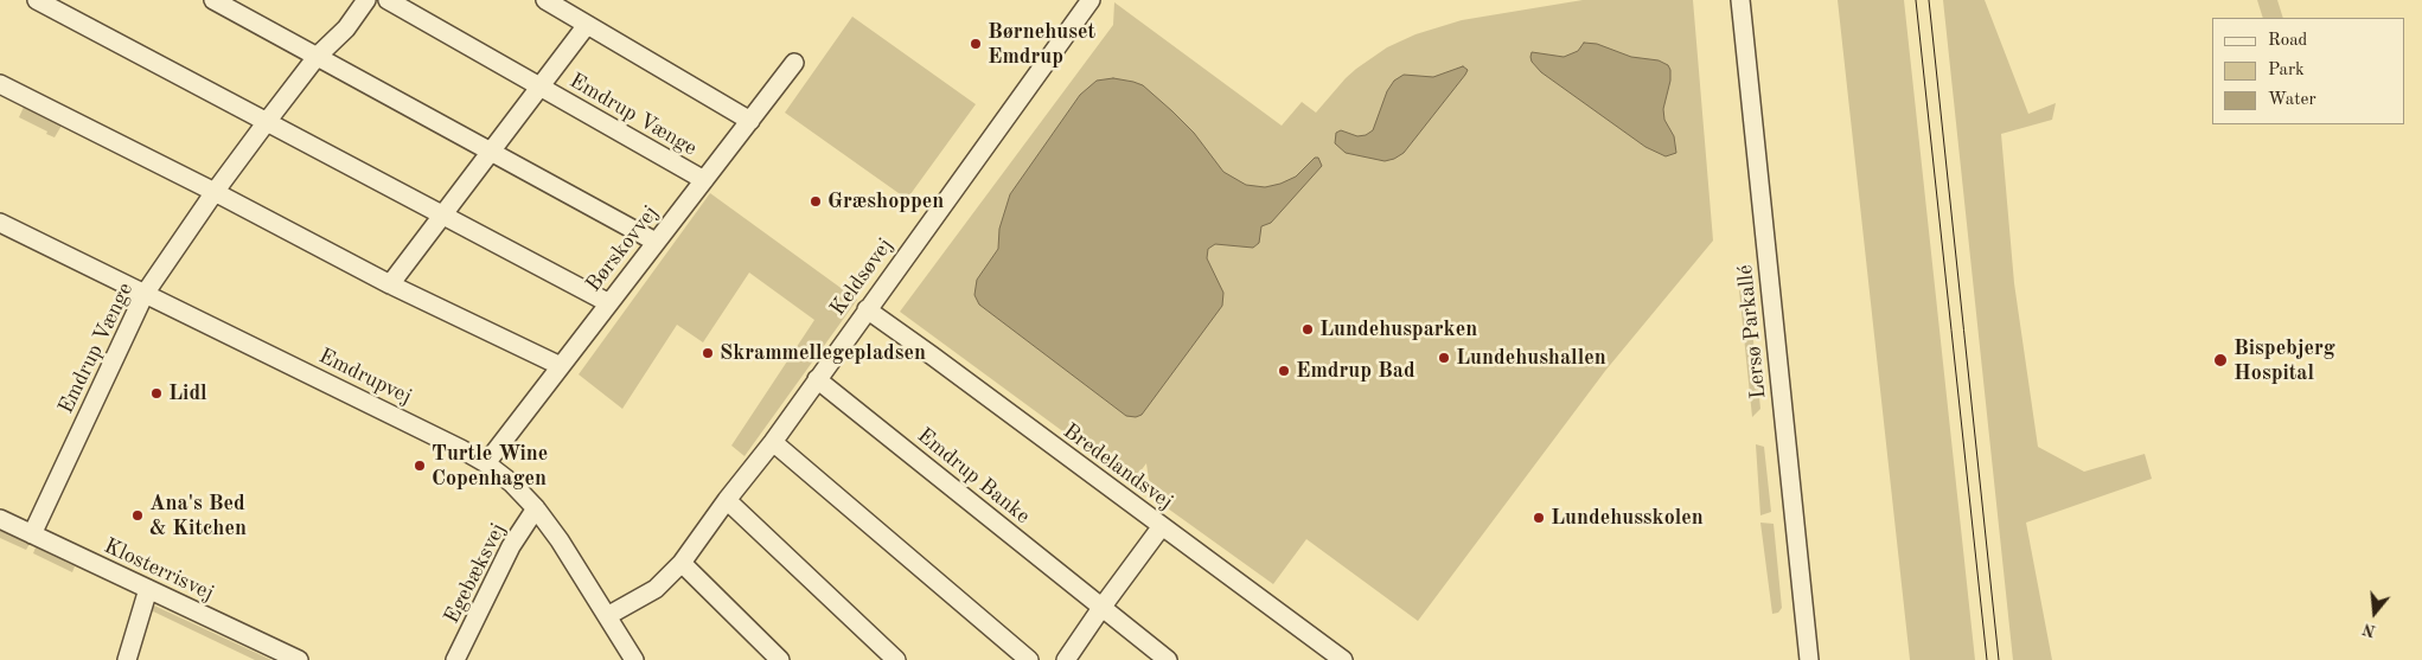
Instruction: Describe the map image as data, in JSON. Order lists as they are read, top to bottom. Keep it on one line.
{"streets":{"street":["Emdrup Vænge","Børskovvej","Keldsøvej","Lersø Parkallé","Emdrupvej","Bredelandsvej","Emdrup Banke","Klosterrisvej","Egebæksvej"]},"crossings":[["Emdrup Vænge","Børskovvej"],["Emdrup Vænge","Emdrupvej"],["Emdrup Vænge","Klosterrisvej"],["Børskovvej","Emdrupvej"],["Keldsøvej","Emdrupvej"],["Keldsøvej","Bredelandsvej"],["Keldsøvej","Emdrup Banke"],["Emdrupvej","Egebæksvej"]],"places":["Børnehuset Emdrup","Græshoppen","Lundehusparken","Skrammellegepladsen","Lundehushallen","Bispebjerg Hospital","Emdrup Bad","Lidl","Turtle Wine Copenhagen","Ana's Bed & Kitchen","Lundehusskolen"],"legend":["Road","Park","Water"],"north":"bottom"}
